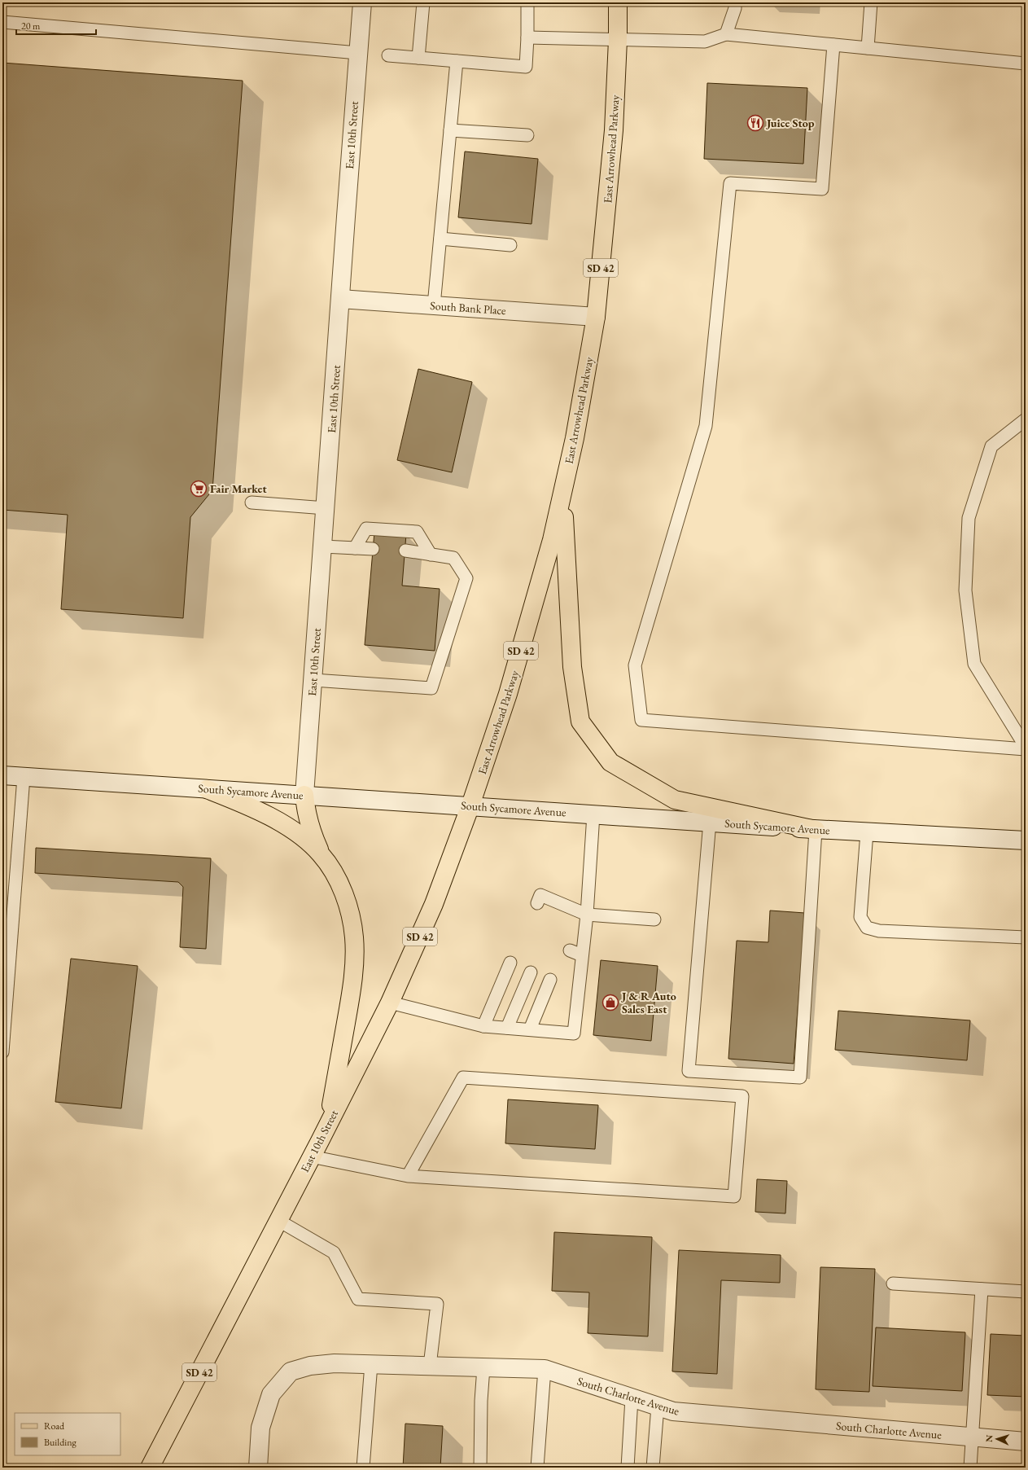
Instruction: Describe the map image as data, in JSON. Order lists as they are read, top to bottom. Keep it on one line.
{"streets":{"main road":["East 10th Street","East Arrowhead Parkway","SD 42"],"street":["South Bank Place","South Sycamore Avenue","South Charlotte Avenue"]},"crossings":[["East 10th Street","East Arrowhead Parkway"],["East 10th Street","South Bank Place"],["East 10th Street","South Sycamore Avenue"],["East Arrowhead Parkway","South Bank Place"],["East Arrowhead Parkway","South Sycamore Avenue"]],"places":{"restaurant":["Juice Stop"],"supermarket":["Fair Market"],"shop":["J & R Auto Sales East"]},"legend":["Road","Building"],"scale_bar":"20 m","north":"left"}
